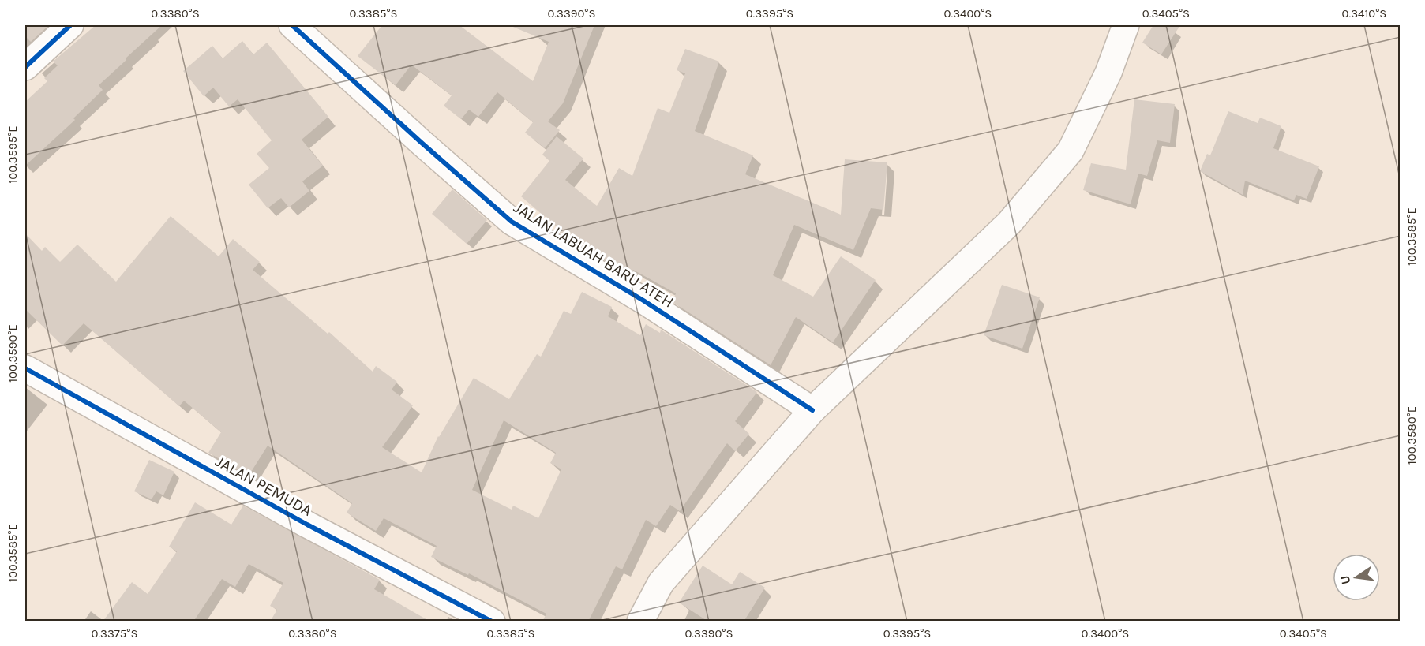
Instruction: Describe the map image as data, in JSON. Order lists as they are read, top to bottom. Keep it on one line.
{"streets":{"street":["JALAN LABUAH BARU ATEH","JALAN PEMUDA"]},"north":"left","coordinates":["0.3380°S","0.3385°S","0.3390°S","0.3395°S","0.3400°S","0.3405°S","0.3410°S","100.3595°E","100.3585°E","100.3590°E","100.3580°E","0.3375°S"]}
